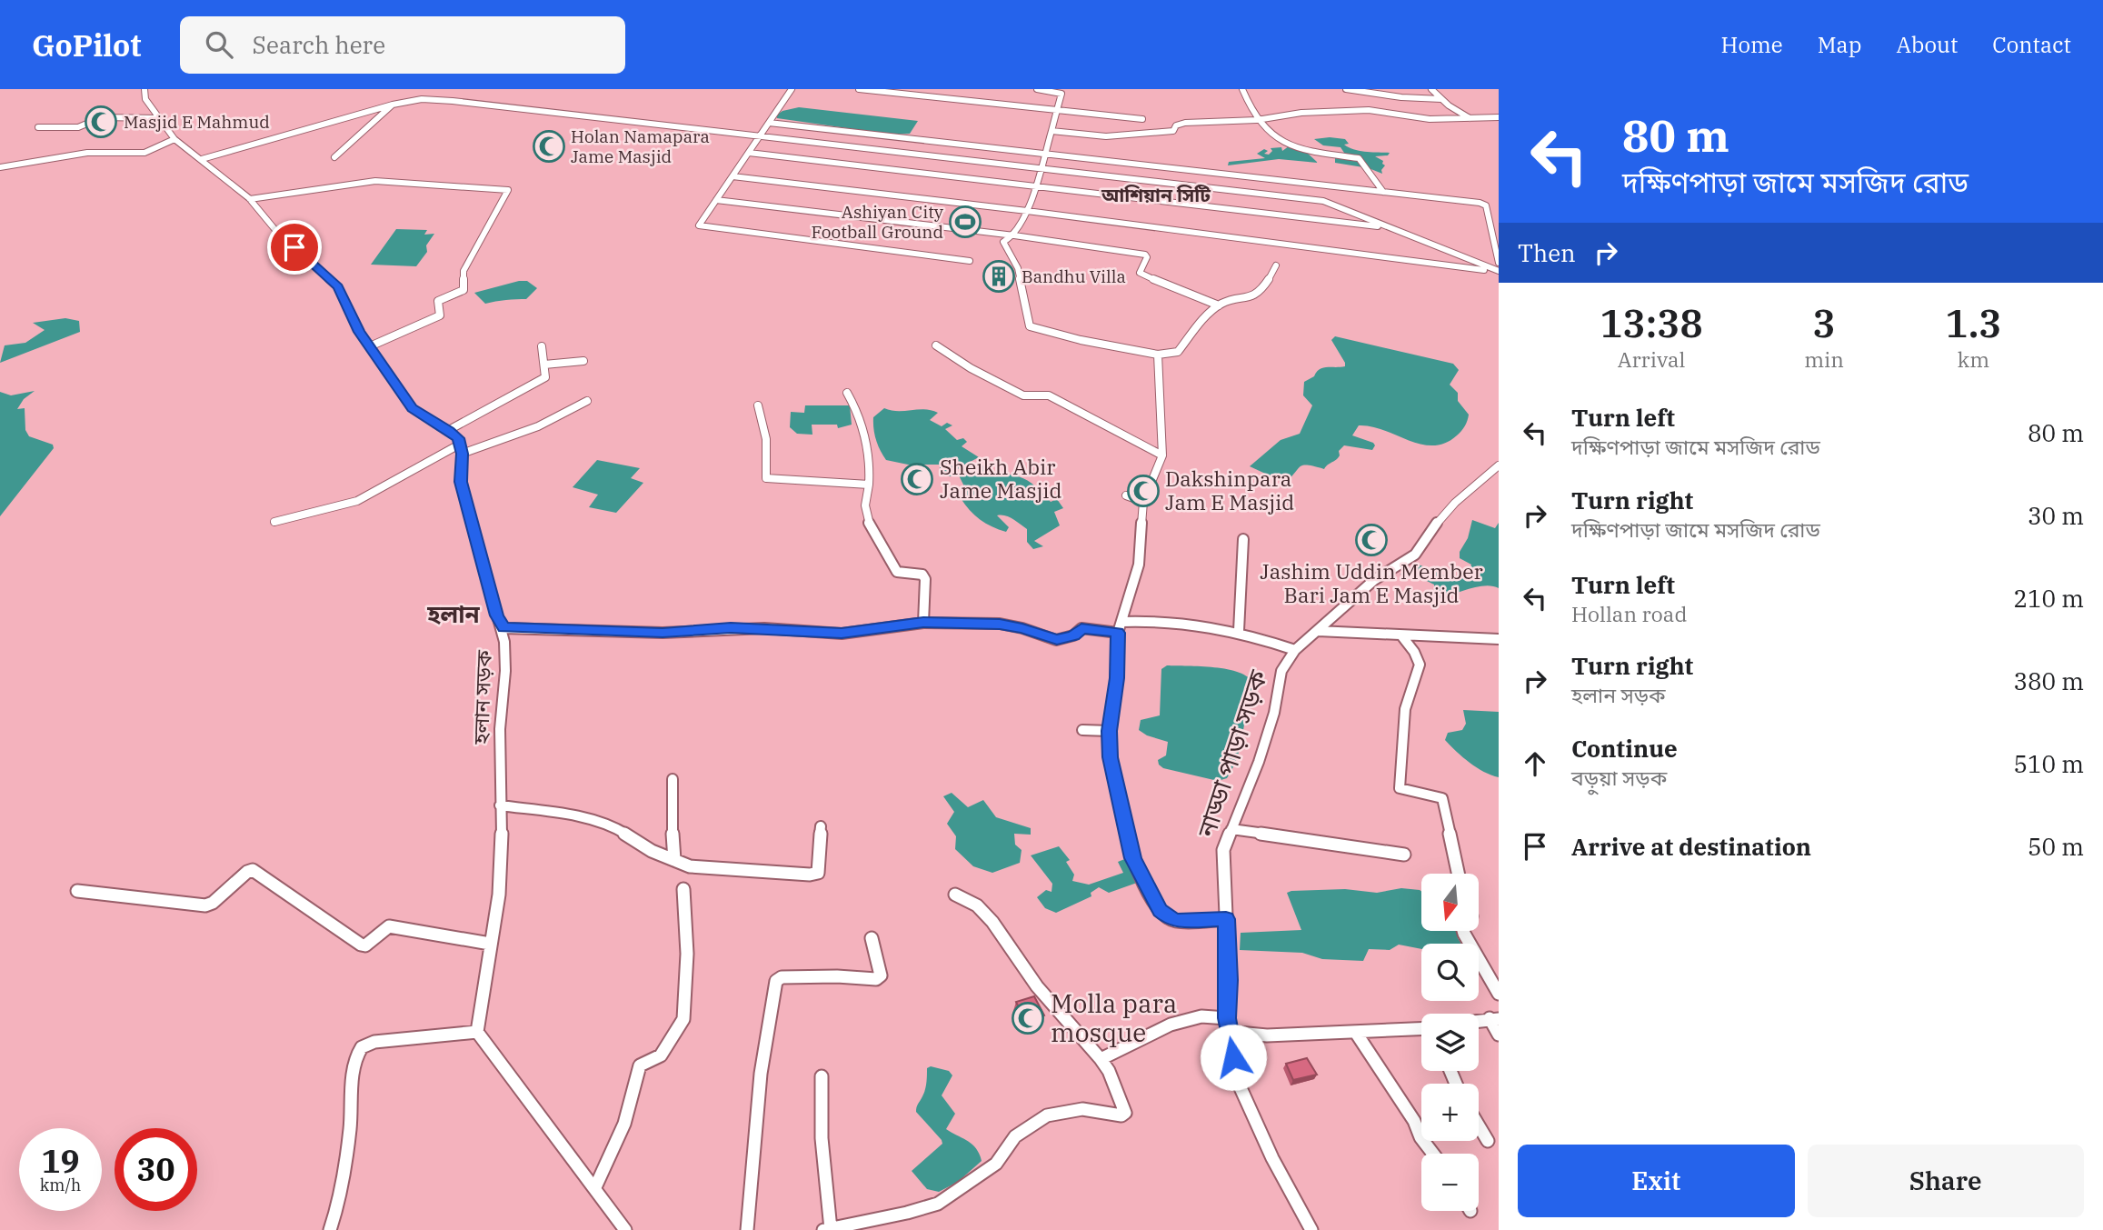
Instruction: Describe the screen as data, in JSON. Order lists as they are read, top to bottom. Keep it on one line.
{"streets":{"street":["হলান সড়ক","নাড্ডা পাড়া সড়ক"]},"districts":["আশিয়ান সিটি","হলান"],"places":{"mosque":["Masjid E Mahmud","Holan Namapara Jame Masjid","Sheikh Abir Jame Masjid","Dakshinpara Jam E Masjid","Jashim Uddin Member Bari Jam E Masjid","Molla para mosque"],"sports":["Ashiyan City Football Ground"],"building":["Bandhu Villa"]},"north":"bottom","page":{"header":"GoPilot","search":"Search here","nav":["Home","Map","About","Contact"],"turn":["80 m","দক্ষিণপাড়া জামে মসজিদ রোড"],"then":"Then","eta":["13:38","Arrival","3","min","1.3","km"],"list":[{"name":"Turn left","note":"দক্ষিণপাড়া জামে মসজিদ রোড","value":"80 m"},{"name":"Turn right","note":"দক্ষিণপাড়া জামে মসজিদ রোড","value":"30 m"},{"name":"Turn left","note":"Hollan road","value":"210 m"},{"name":"Turn right","note":"হলান সড়ক","value":"380 m"},{"name":"Continue","note":"বড়ুয়া সড়ক","value":"510 m"},{"name":"Arrive at destination","value":"50 m"}],"map_buttons":["+","−"],"speed":"19 km/h","limit":"30","buttons":["Exit","Share"]}}
